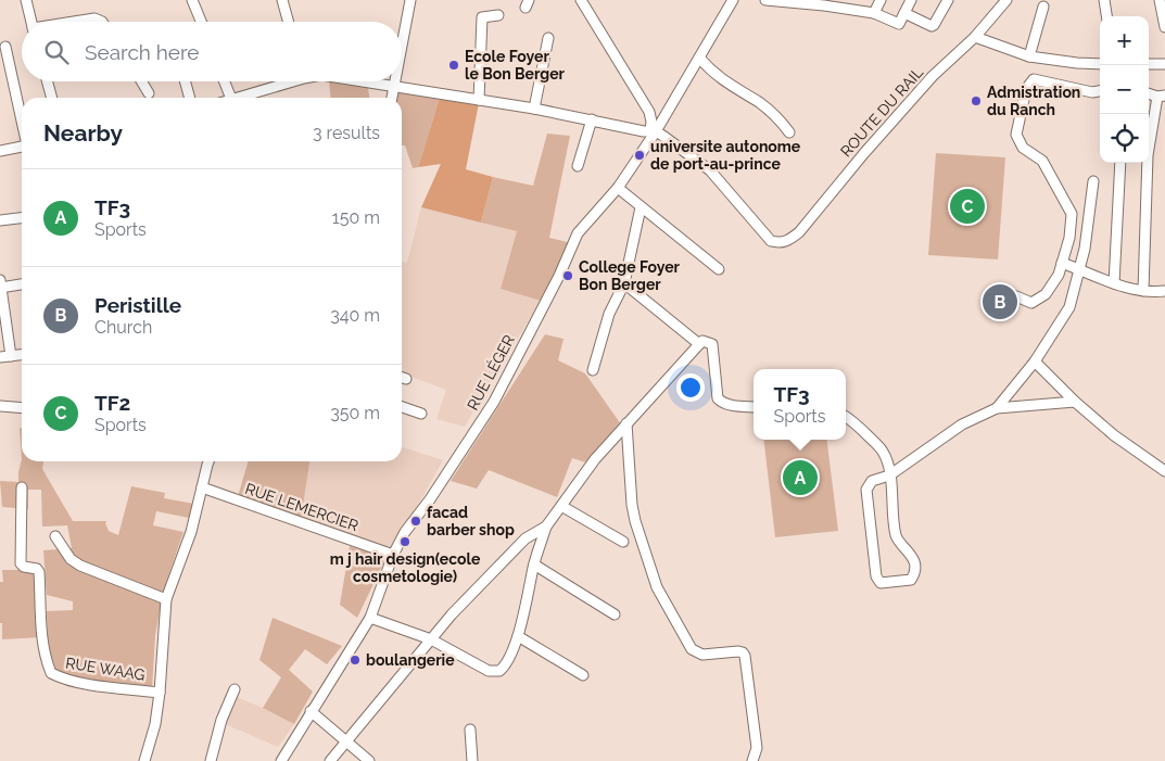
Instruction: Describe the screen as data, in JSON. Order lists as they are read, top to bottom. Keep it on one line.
{"streets":{"street":["ROUTE DU RAIL","RUE LÉGER","RUE LEMERCIER","RUE WAAG"]},"crossings":[["ROUTE DU RAIL","RUE LÉGER"],["RUE LÉGER","RUE LEMERCIER"]],"places":["Ecole Foyer le Bon Berger","Admistration du Ranch","universite autonome de port-au-prince","College Foyer Bon Berger","facad barber shop","m j hair design(ecole cosmetologie)","boulangerie"],"page":{"map_buttons":["+","−"],"search":"Search here","heading":["Nearby","3 results"],"list":[{"mark":"A","name":"TF3","note":"Sports","value":"150 m"},{"mark":"B","name":"Peristille","note":"Church","value":"340 m"},{"mark":"C","name":"TF2","note":"Sports","value":"350 m"}],"pins":["C","B","A"],"popup":["TF3","Sports"]}}
